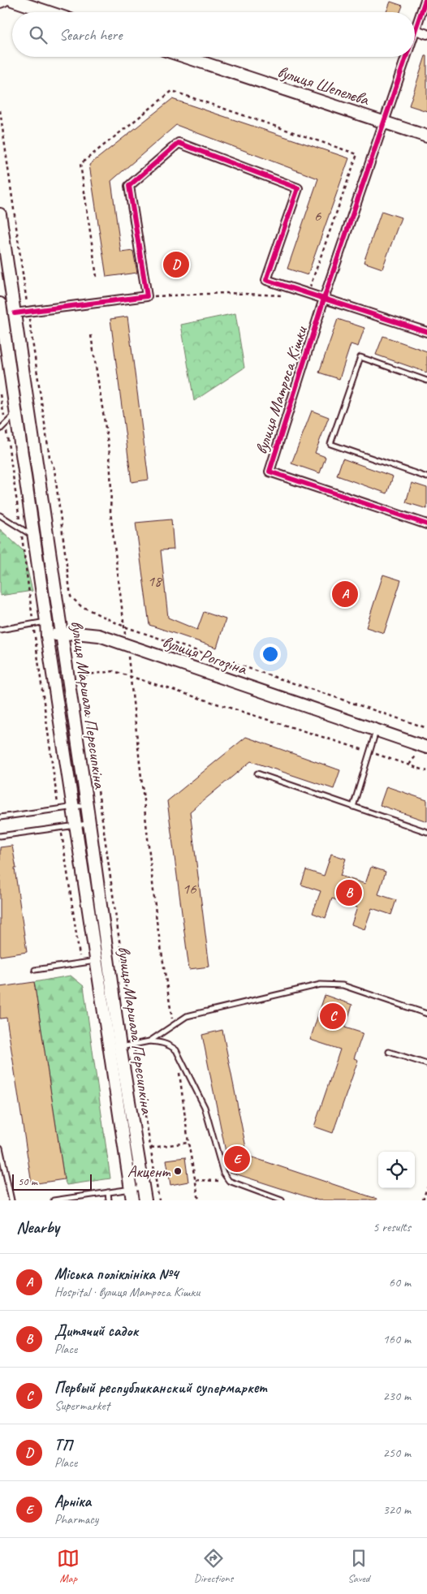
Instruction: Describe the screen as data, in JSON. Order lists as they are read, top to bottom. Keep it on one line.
{"streets":{"main road":["вулиця Шепелєва","вулиця Рогозіна","вулиця Маршала Пересипкіна"],"street":["вулиця Матроса Кішки"]},"crossings":[["вулиця Рогозіна","вулиця Маршала Пересипкіна"]],"places":["Акцент"],"house_numbers":["6","18","16"],"scale_bar":"50 m","page":{"search":"Search here","pins":["D","A","B","C","E"],"scale":"50 m","heading":["Nearby","5 results"],"list":[{"mark":"A","name":"Міська поліклініка №4","note":"Hospital · вулиця Матроса Кішки","value":"60 m"},{"mark":"B","name":"Дитячий садок","note":"Place","value":"160 m"},{"mark":"C","name":"Первый республиканский супермаркет","note":"Supermarket","value":"230 m"},{"mark":"D","name":"ТП","note":"Place","value":"250 m"},{"mark":"E","name":"Арніка","note":"Pharmacy","value":"320 m"}],"nav":["Map","Directions","Saved"]}}
